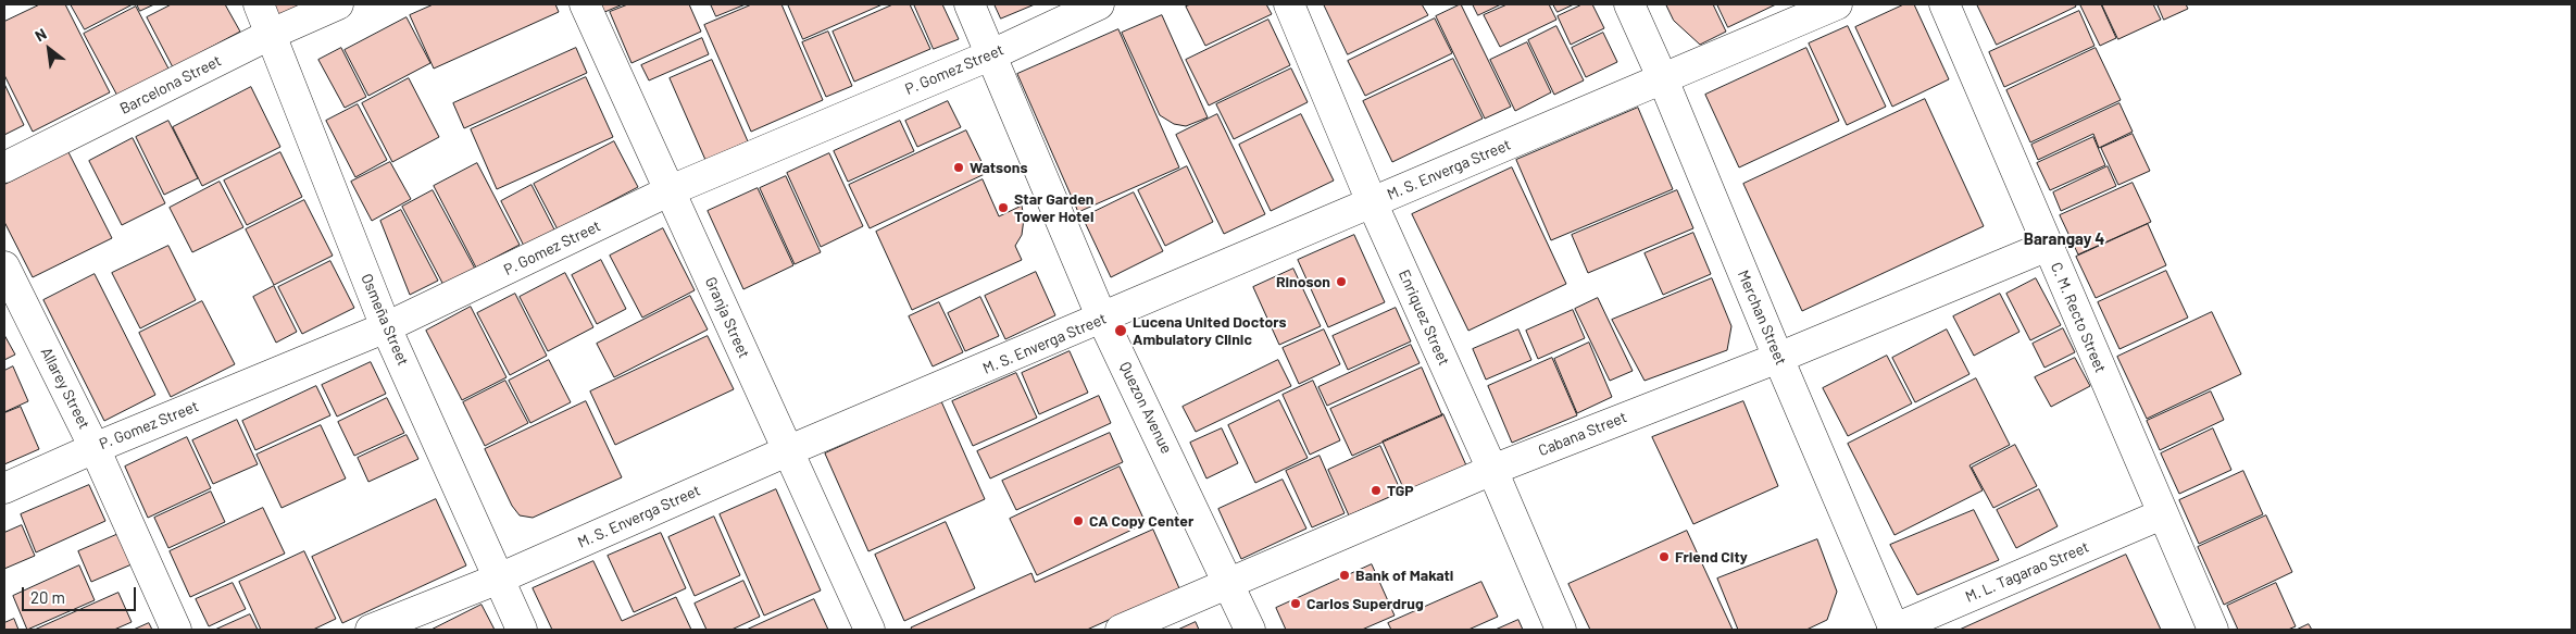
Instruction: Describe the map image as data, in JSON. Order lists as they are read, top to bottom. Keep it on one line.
{"streets":{"street":["P. Gomez Street","Barcelona Street","M. S. Enverga Street","Granja Street","Enriquez Street","Merchan Street","C. M. Recto Street","Osmeña Street","Allarey Street","Quezon Avenue","Cabana Street","M. L. Tagarao Street"]},"crossings":[["P. Gomez Street","Granja Street"],["P. Gomez Street","Osmeña Street"],["P. Gomez Street","Allarey Street"],["P. Gomez Street","Quezon Avenue"],["Barcelona Street","Osmeña Street"],["M. S. Enverga Street","Granja Street"],["M. S. Enverga Street","Enriquez Street"],["M. S. Enverga Street","Merchan Street"],["M. S. Enverga Street","Osmeña Street"],["M. S. Enverga Street","Quezon Avenue"],["Enriquez Street","Cabana Street"],["Merchan Street","Cabana Street"],["Merchan Street","M. L. Tagarao Street"],["C. M. Recto Street","Cabana Street"],["C. M. Recto Street","M. L. Tagarao Street"],["Quezon Avenue","Cabana Street"]],"districts":["Barangay 4"],"places":["Watsons","Star Garden Tower Hotel","Rinoson","Lucena United Doctors Ambulatory Clinic","TGP","CA Copy Center","Friend City","Bank of Makati","Carlos Superdrug"],"scale_bar":"20 m","north":"top left"}
